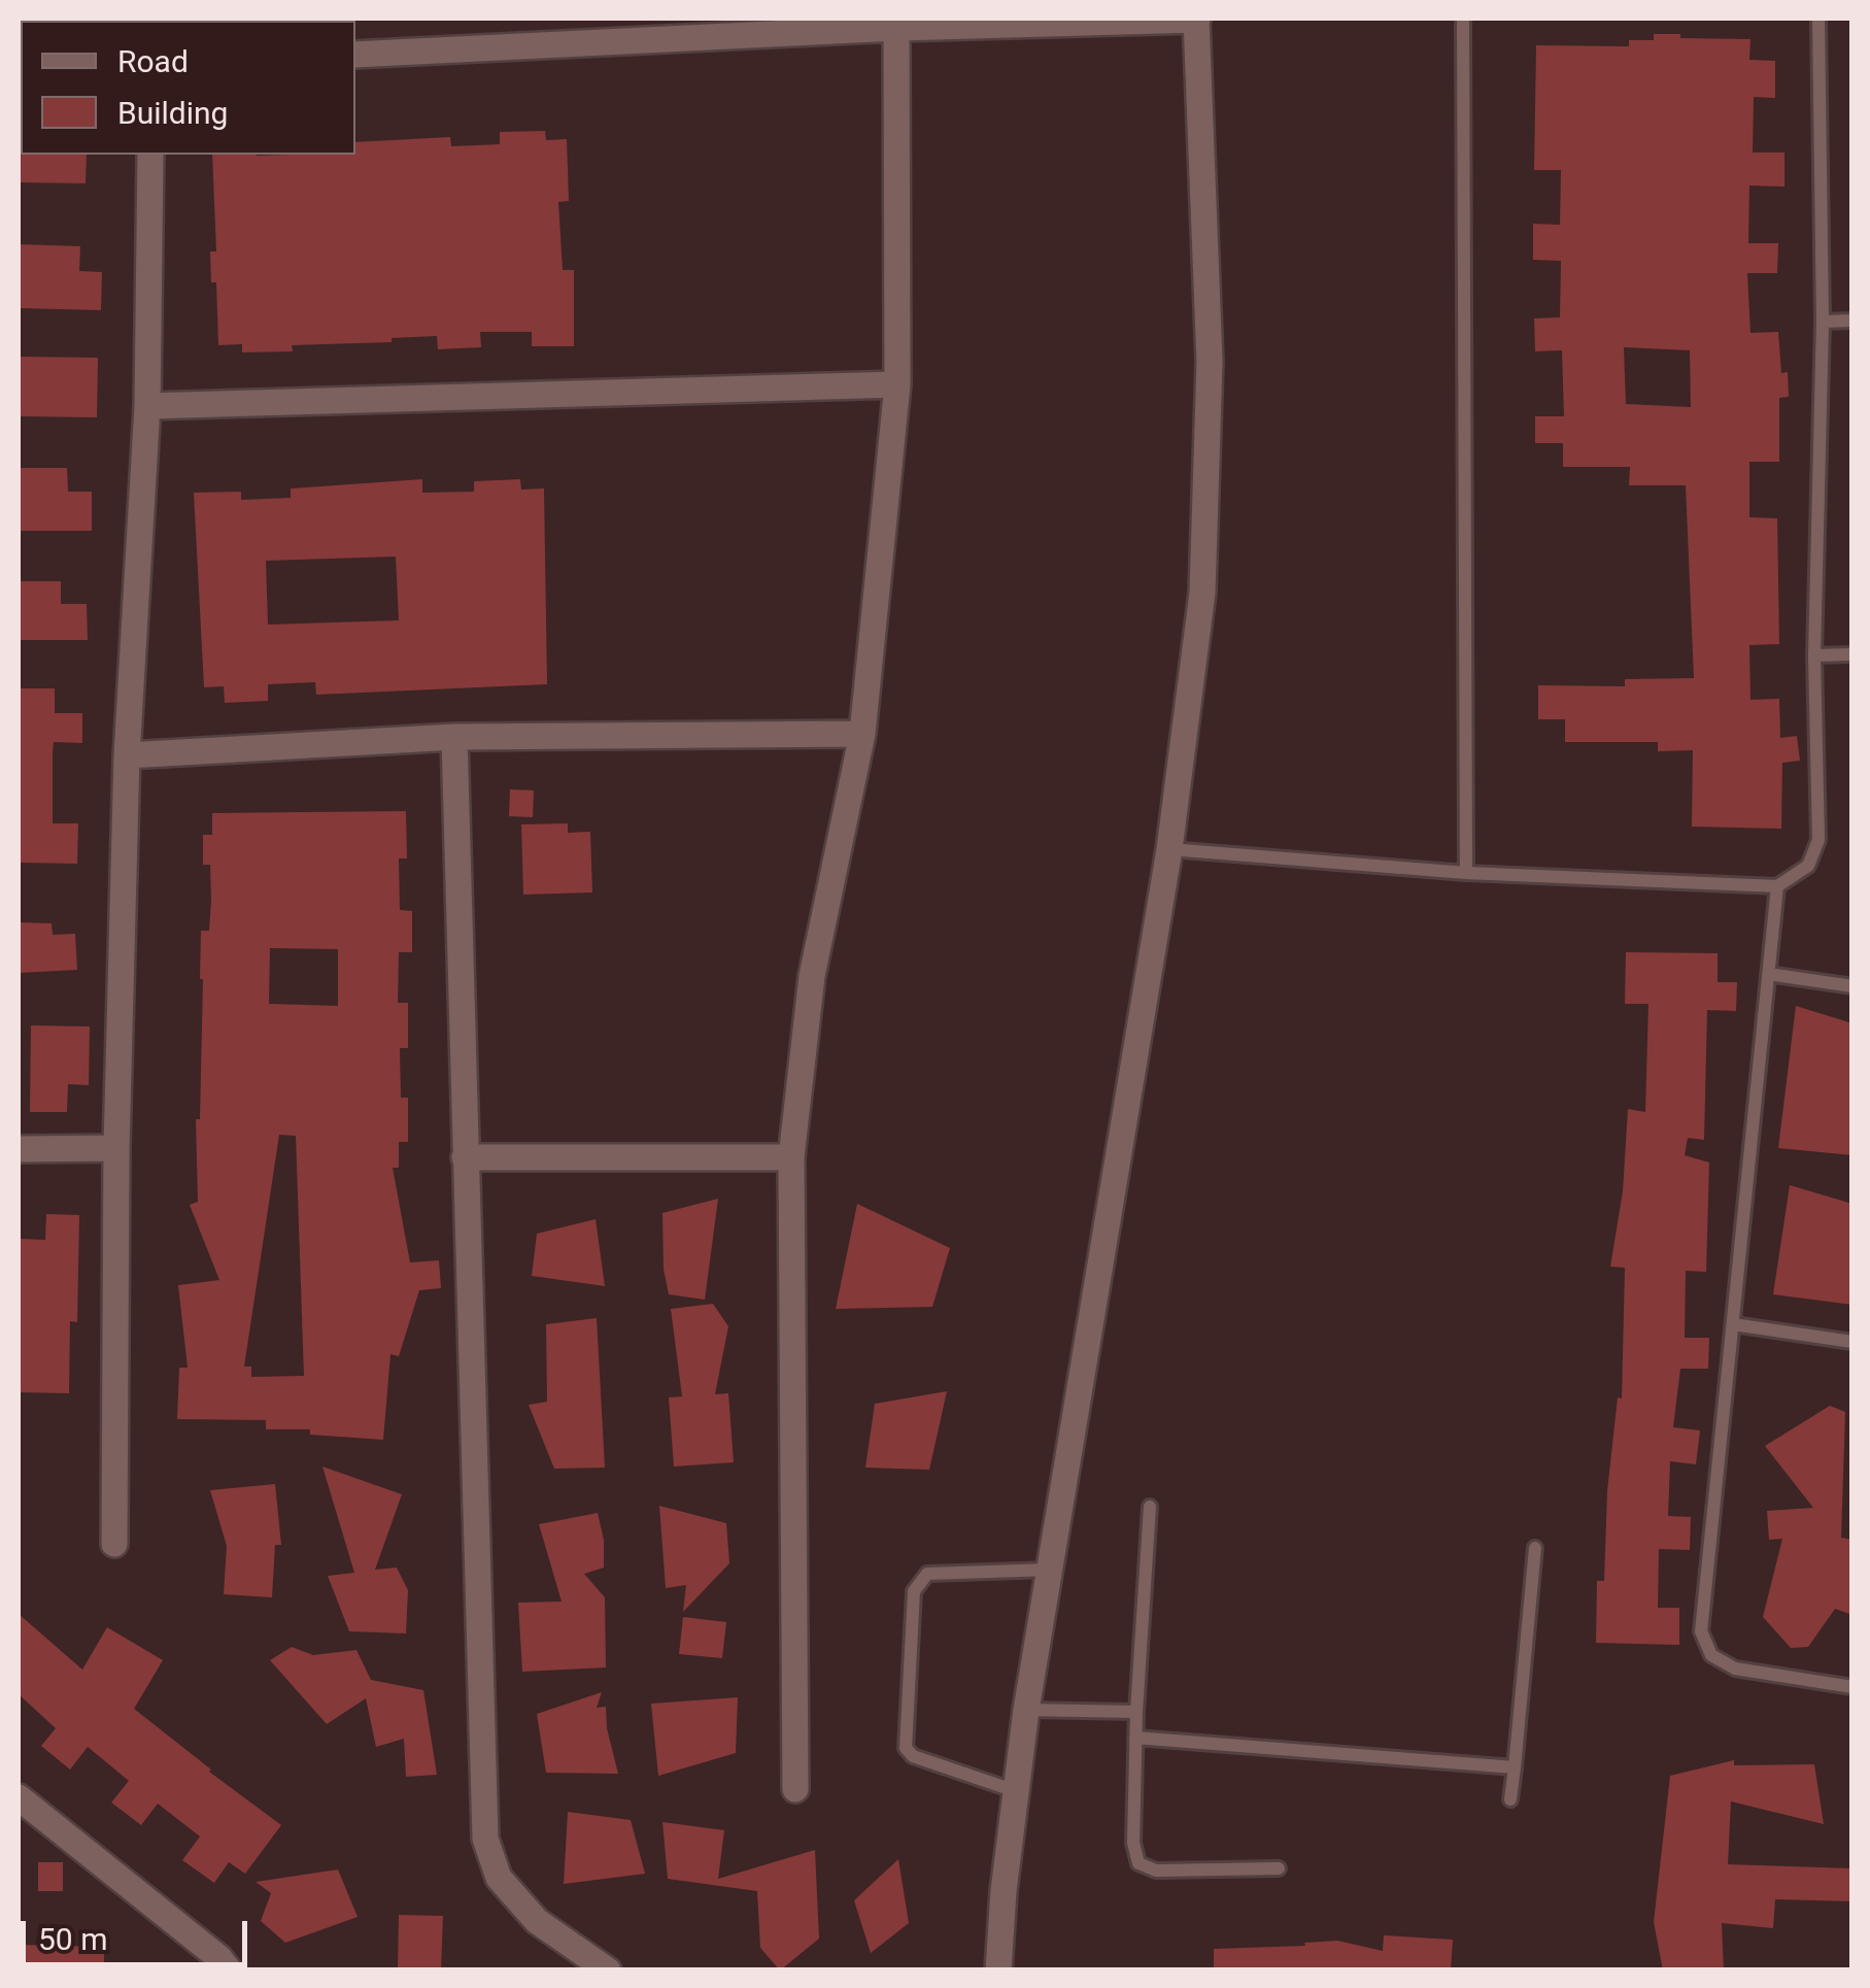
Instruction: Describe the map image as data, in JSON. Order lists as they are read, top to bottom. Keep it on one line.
{"legend":["Road","Building"],"scale_bar":"50 m"}
